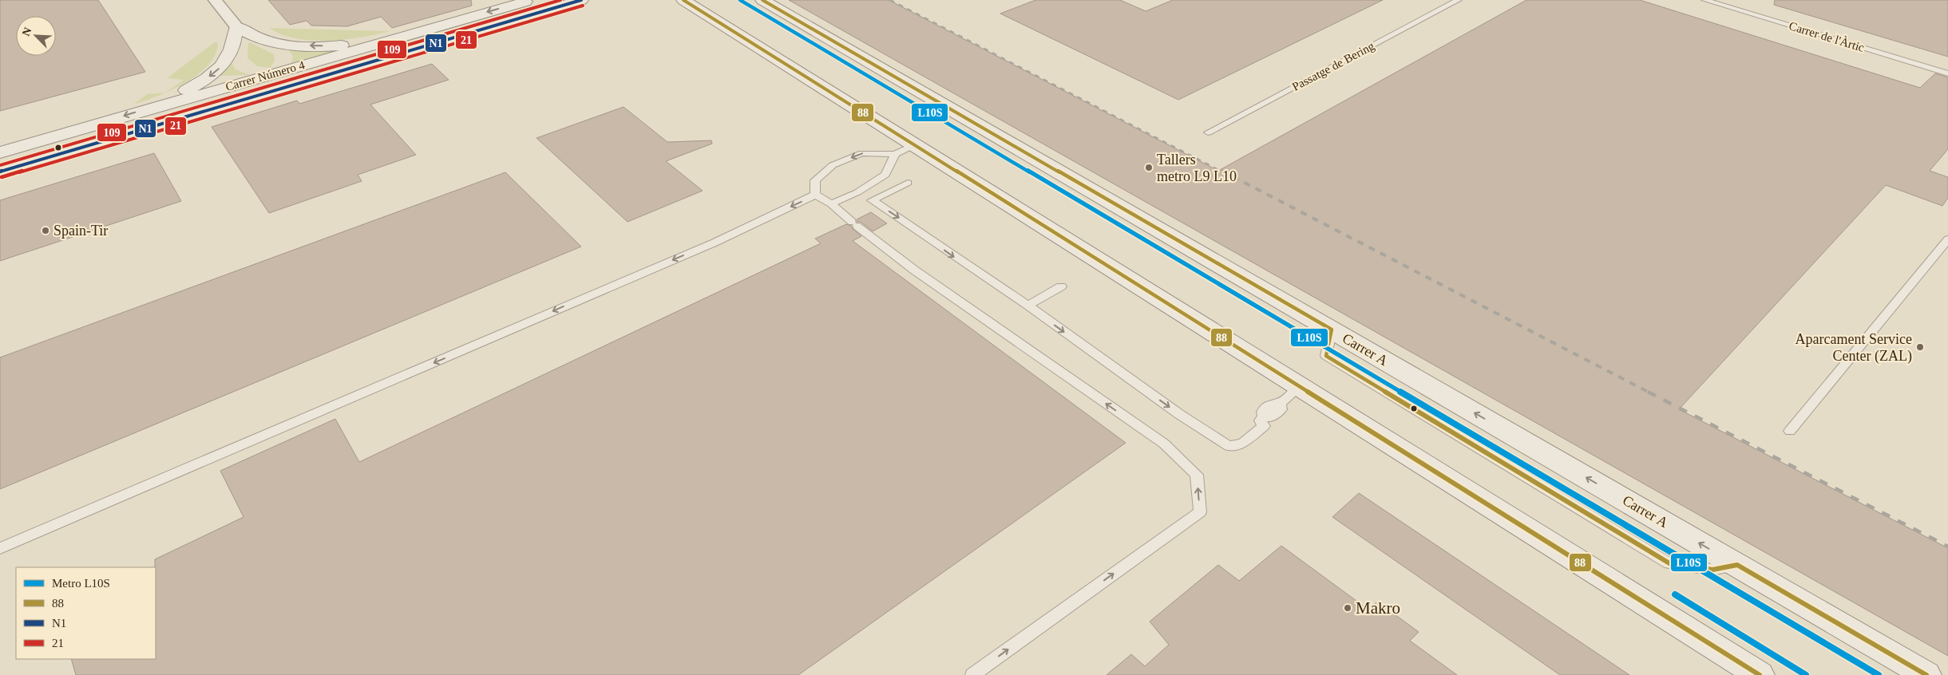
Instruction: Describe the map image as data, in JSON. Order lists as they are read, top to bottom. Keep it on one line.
{"streets":{"main road":["Carrer Número 4","Carrer A"],"lane":["Carrer de l'Àrtic","Passatge de Bering"]},"places":["Tallers metro L9 L10","Spain-Tir","Aparcament Service Center (ZAL)","Makro"],"lines":["metro line L10S","transit line 88","transit line N1","transit line 109","transit line 21"],"legend":["Metro L10S","88","N1","21"],"north":"top left"}
